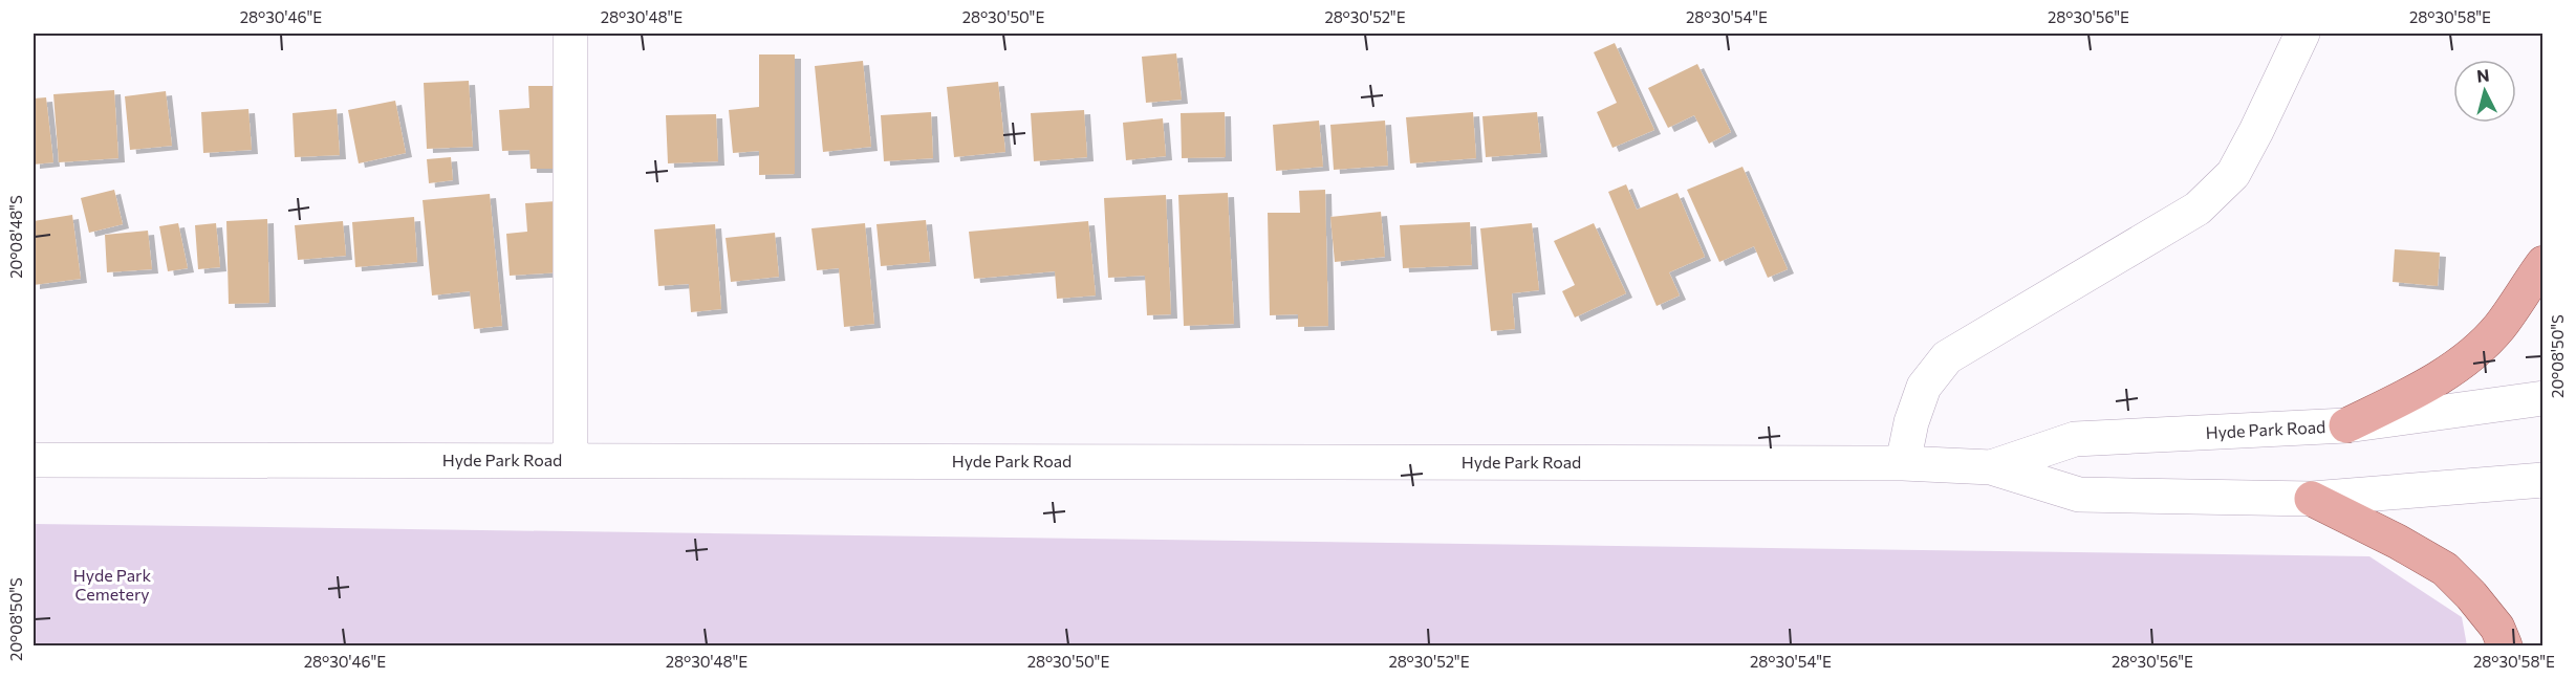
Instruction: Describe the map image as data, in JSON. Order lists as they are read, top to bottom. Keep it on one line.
{"streets":{"street":["Hyde Park Road"]},"parks":["Hyde Park Cemetery"],"north":"top","coordinates":["28°30'46\"E","28°30'48\"E","28°30'50\"E","28°30'52\"E","28°30'54\"E","28°30'56\"E","28°30'58\"E","20°08'48\"S","20°08'50\"S"]}
